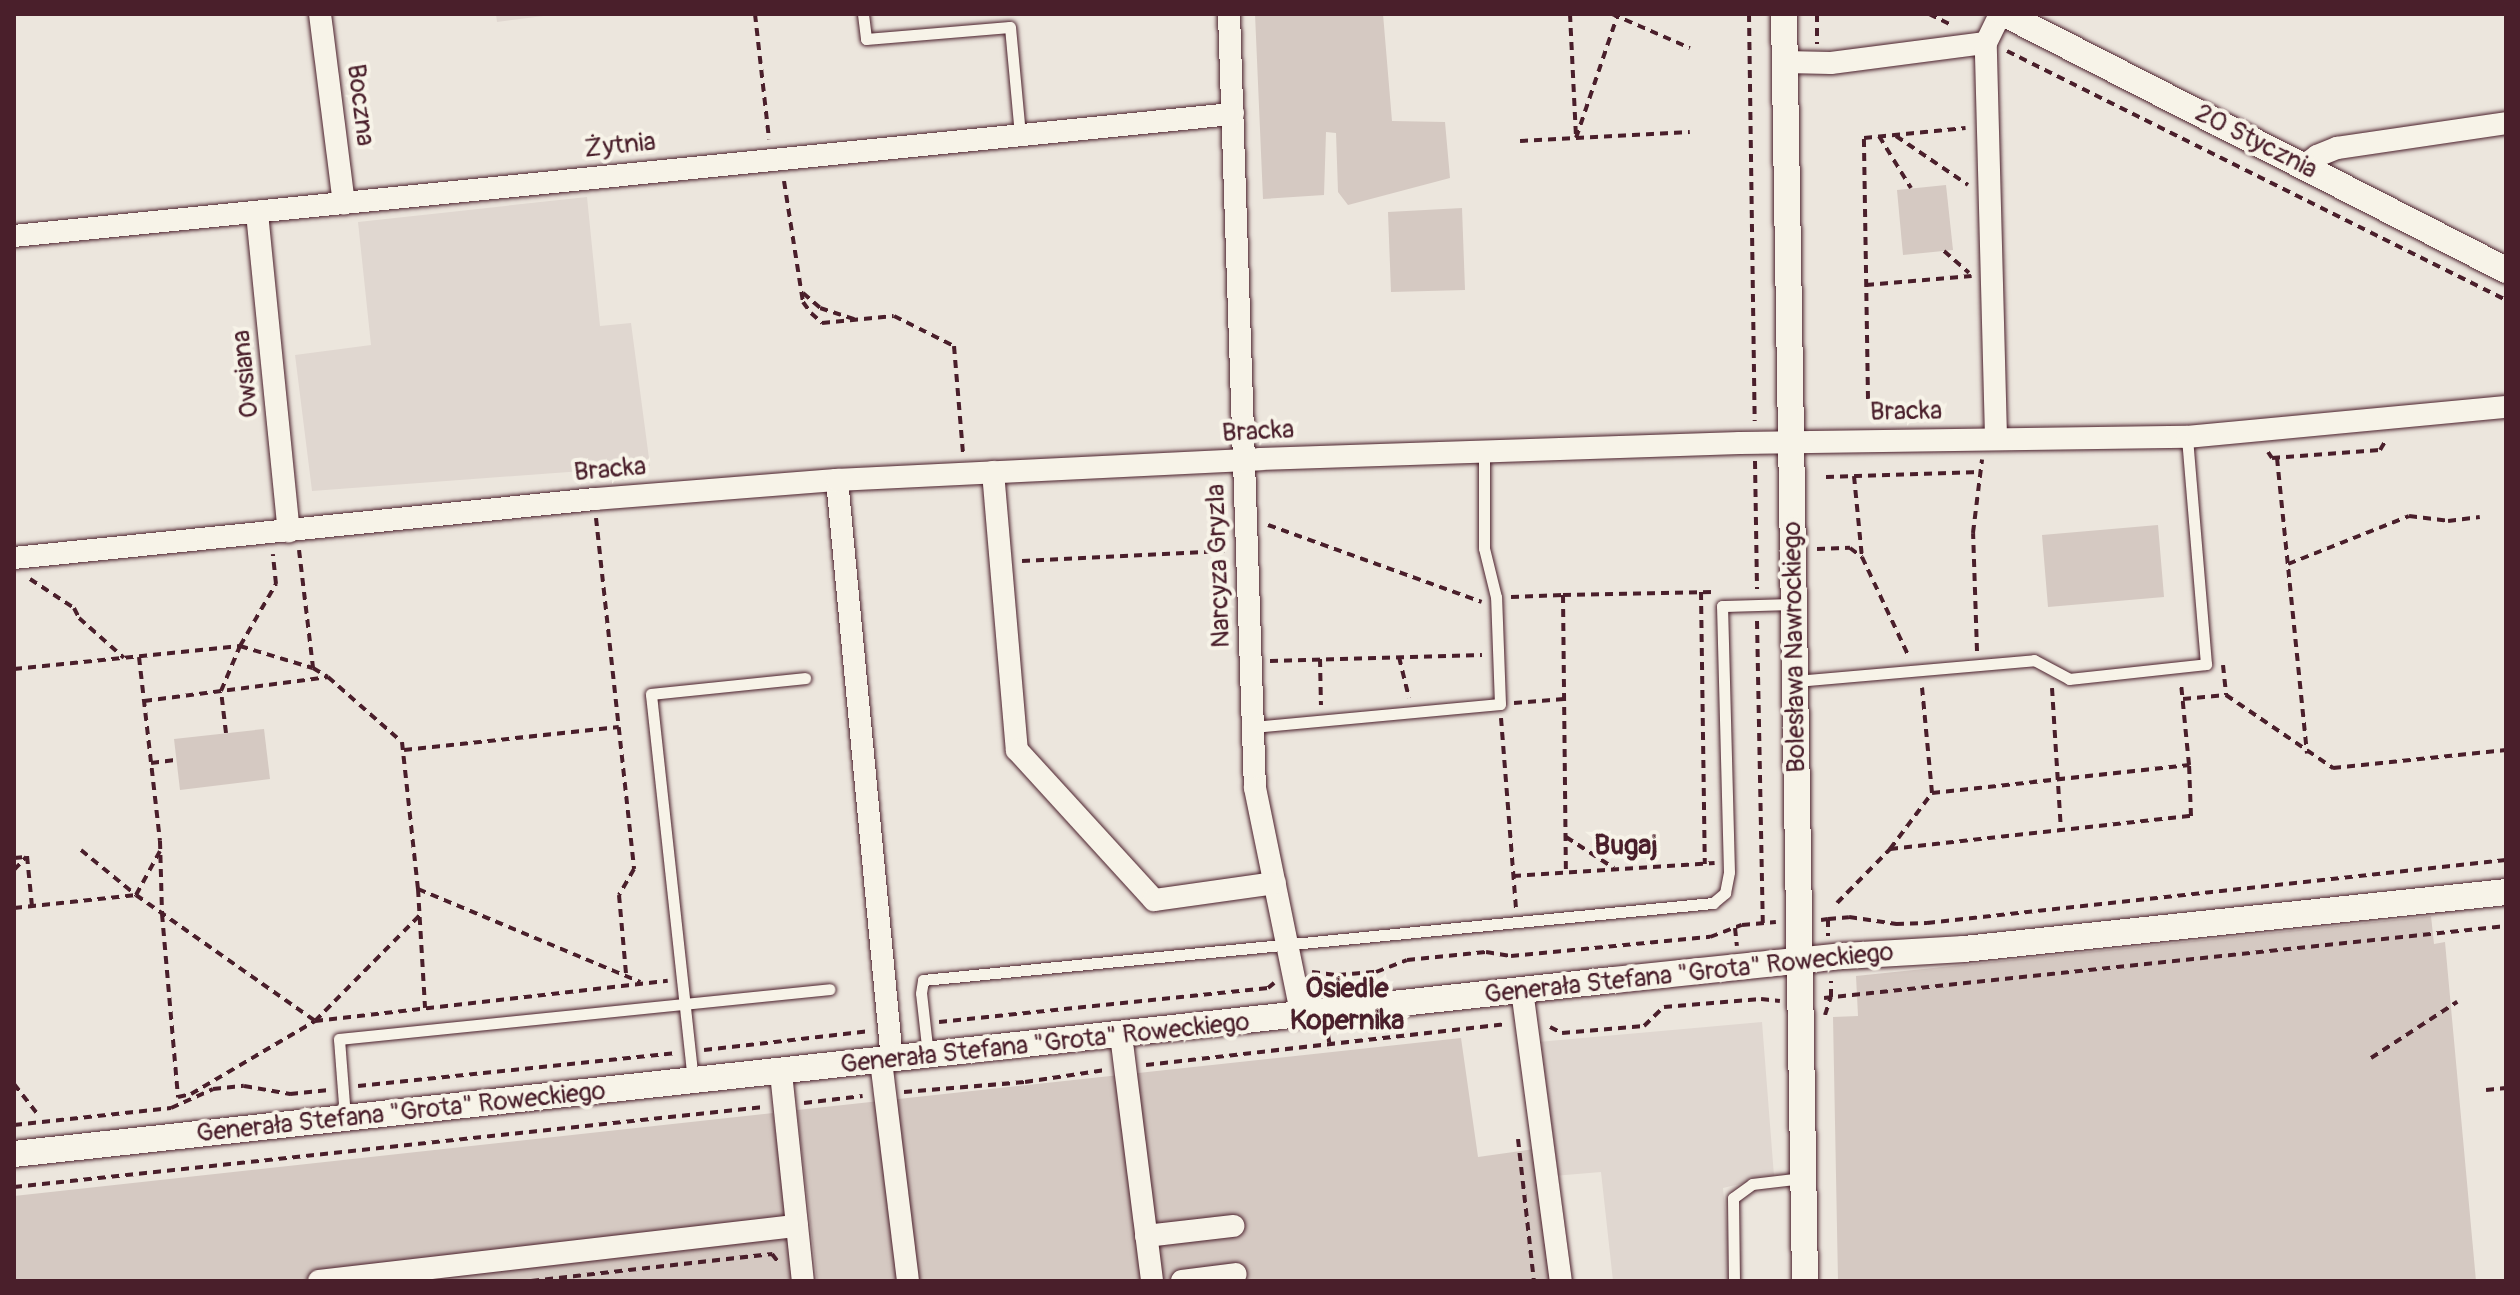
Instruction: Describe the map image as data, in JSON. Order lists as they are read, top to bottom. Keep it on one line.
{"streets":{"street":["Boczna","20 Stycznia","Żytnia","Owsiana","Bracka","Narcyza Gryzla","Bolesława Nawrockiego","Generała Stefana \"Grota\" Roweckiego"]},"crossings":[["Boczna","Żytnia"],["Żytnia","Owsiana"],["Żytnia","Narcyza Gryzla"],["Owsiana","Bracka"],["Bracka","Narcyza Gryzla"],["Bracka","Bolesława Nawrockiego"],["Narcyza Gryzla","Generała Stefana \"Grota\" Roweckiego"],["Bolesława Nawrockiego","Generała Stefana \"Grota\" Roweckiego"]],"districts":["Bugaj","Osiedle Kopernika"]}
